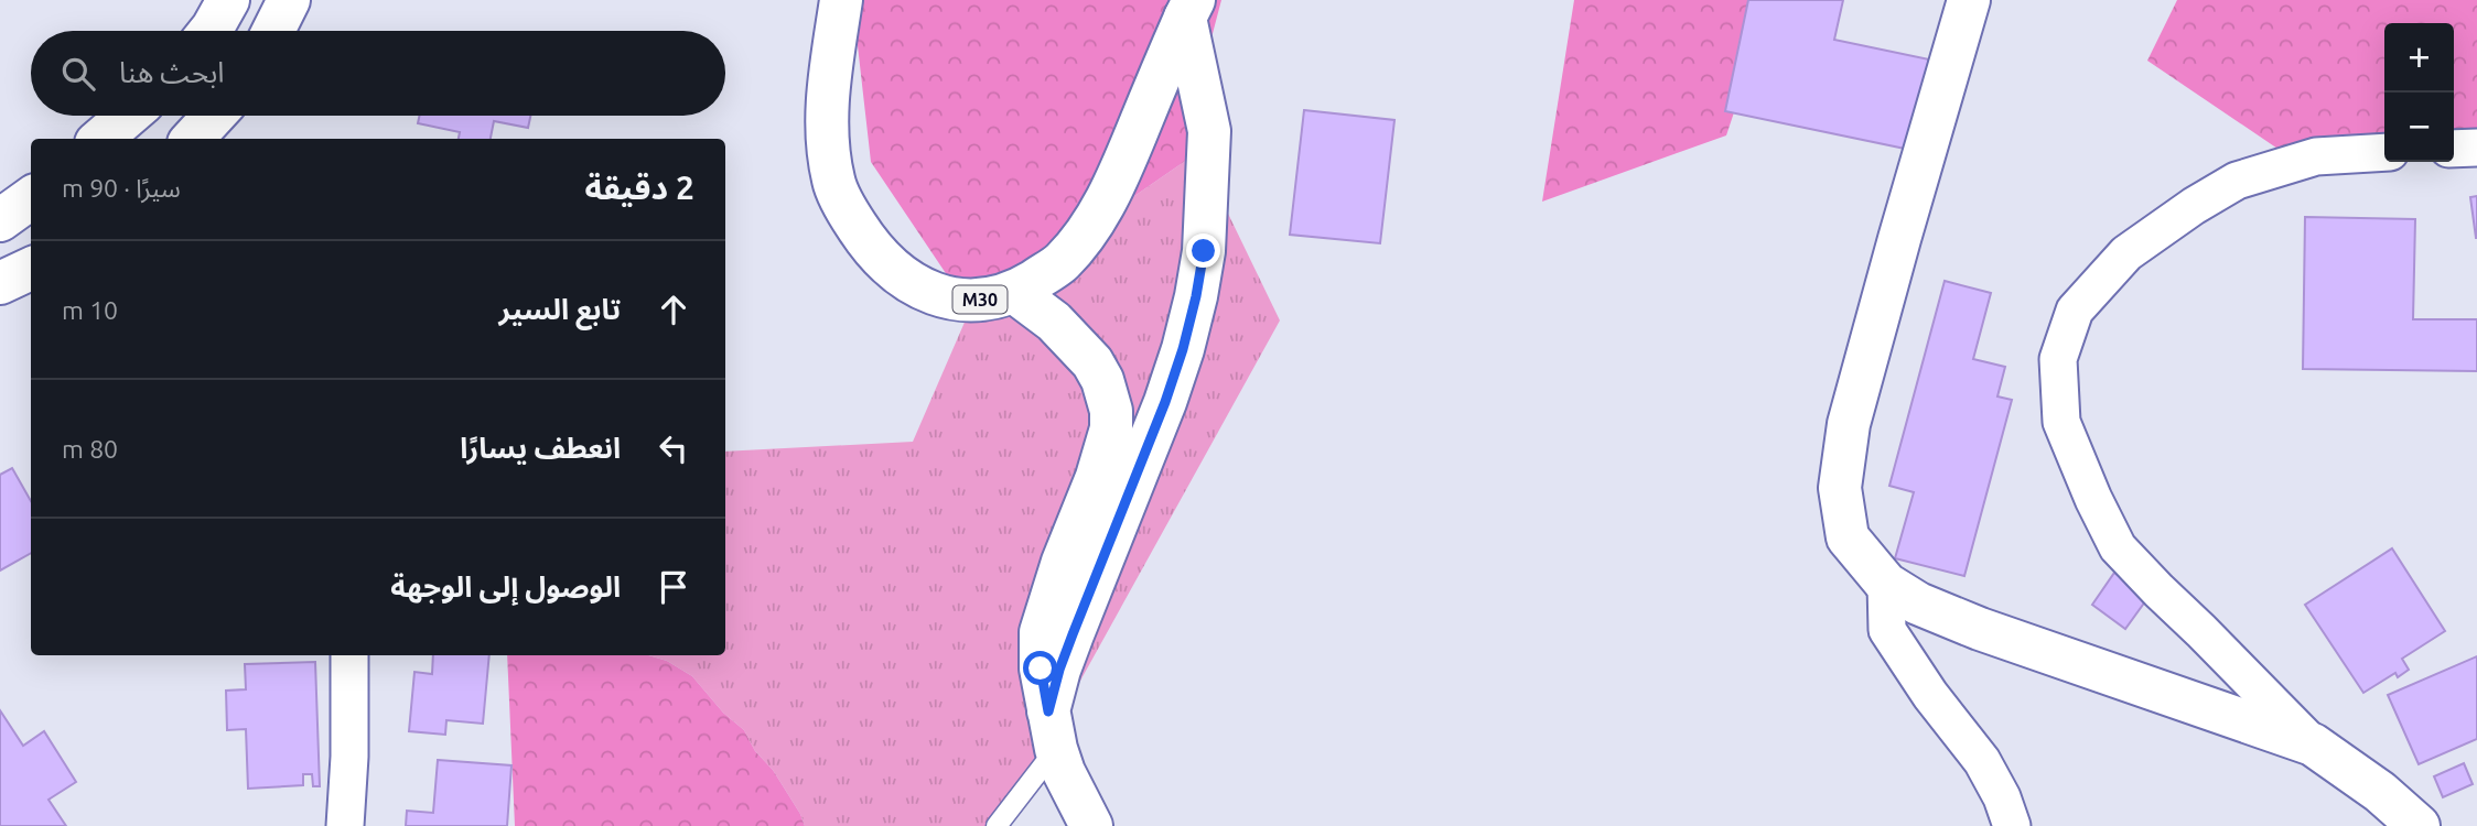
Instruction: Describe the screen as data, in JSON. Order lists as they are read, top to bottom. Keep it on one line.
{"streets":{"main road":["M30"]},"page":{"map_buttons":["+","−"],"search":"ابحث هنا","heading":["2 دقيقة","سيرًا · 90 m"],"list":[["تابع السير","10 m"],["انعطف يسارًا","80 m"],"الوصول إلى الوجهة"]}}
